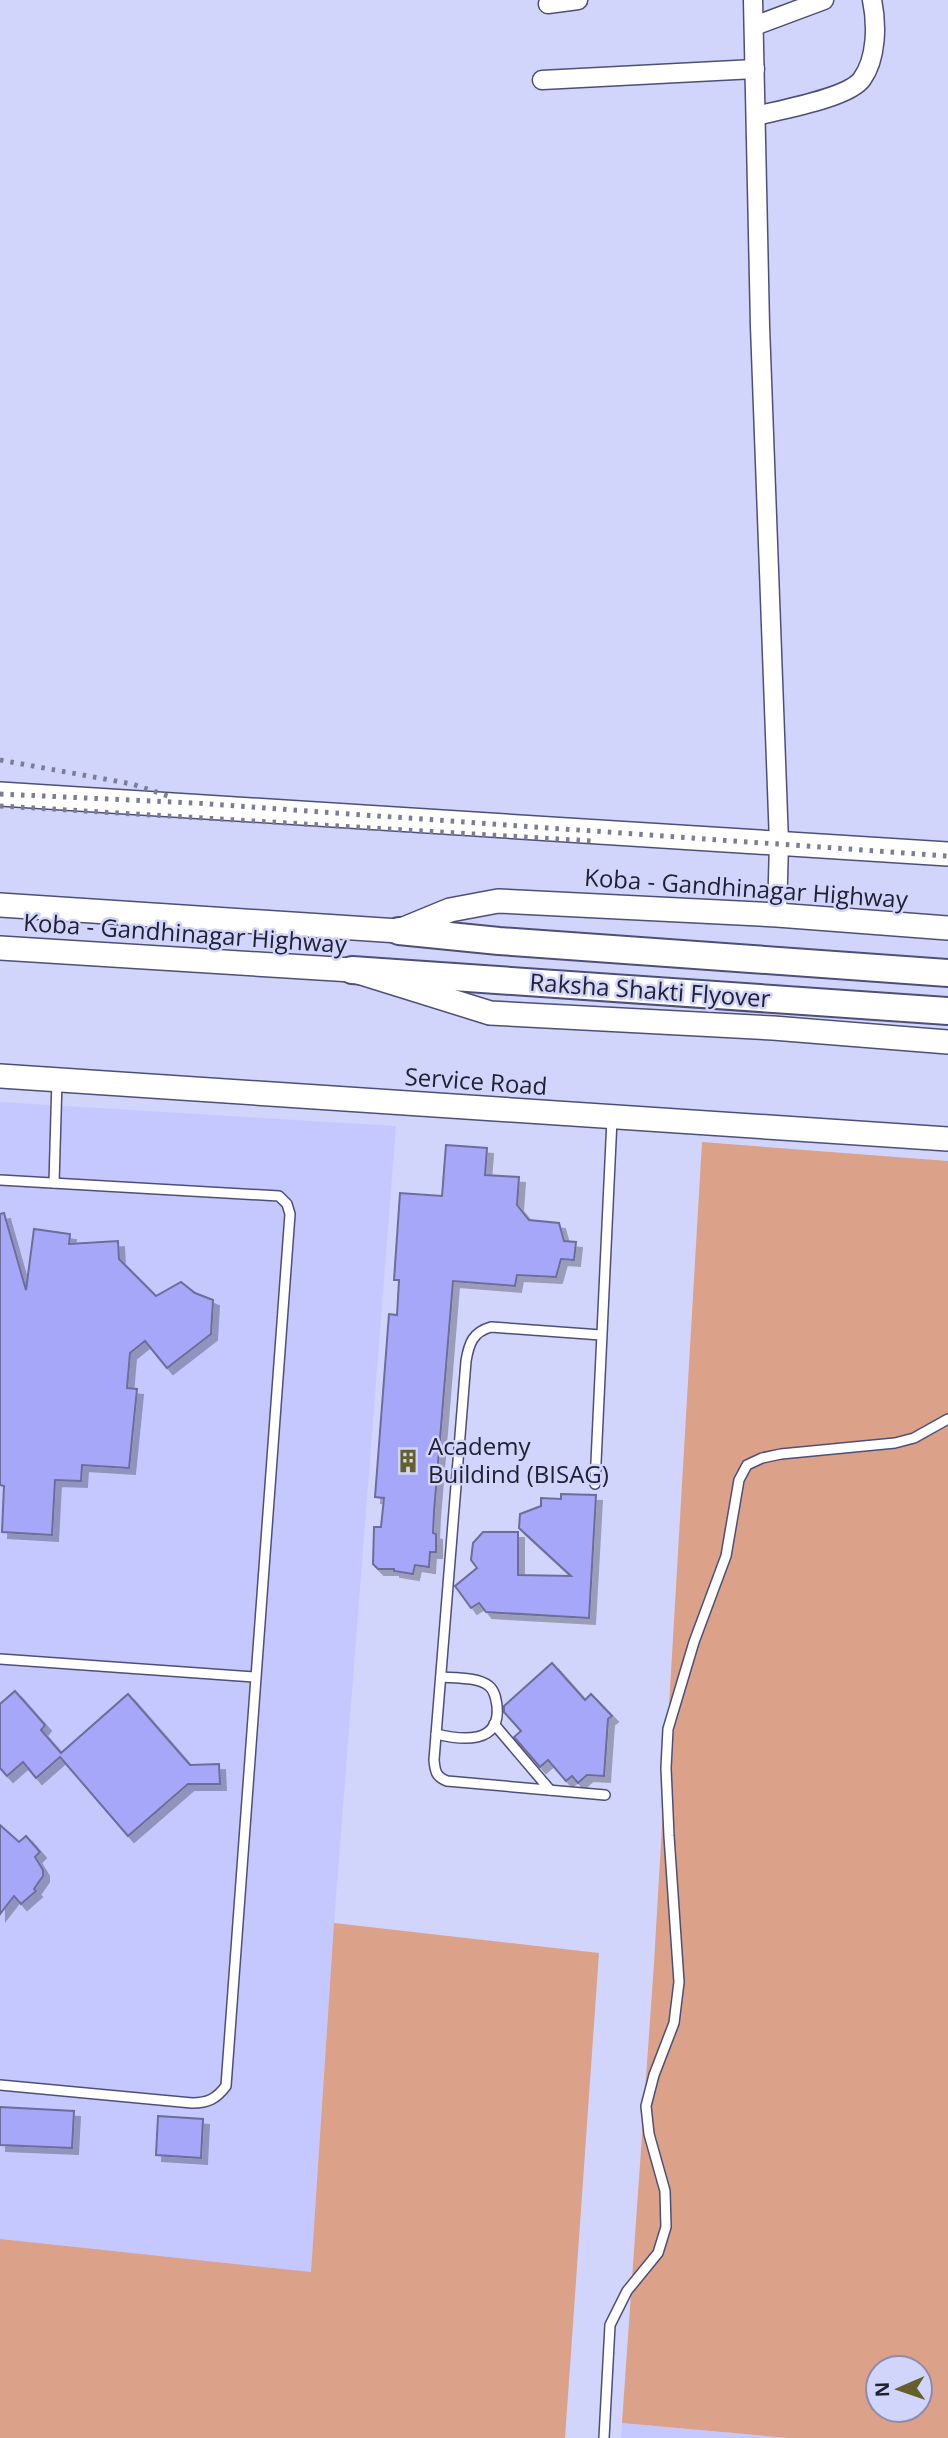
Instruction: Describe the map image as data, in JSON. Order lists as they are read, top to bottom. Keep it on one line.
{"streets":{"main road":["Koba - Gandhinagar Highway","Raksha Shakti Flyover","Service Road"]},"crossings":[["Koba - Gandhinagar Highway","Raksha Shakti Flyover"]],"places":{"building":["Academy Buildind (BISAG)"]},"north":"left"}
